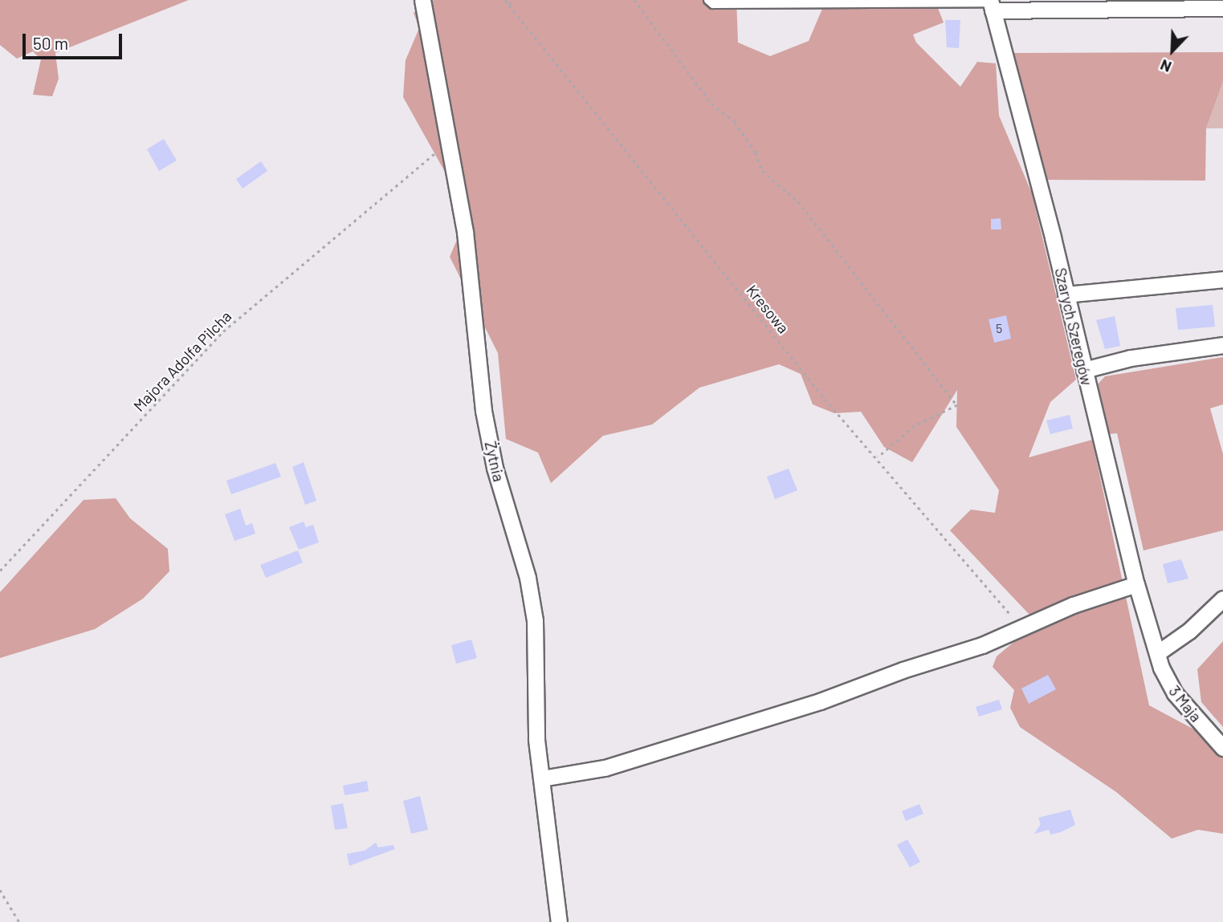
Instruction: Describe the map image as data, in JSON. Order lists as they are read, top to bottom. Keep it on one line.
{"streets":{"street":["Szarych Szeregów","Żytnia","3 Maja"],"path":["Kresowa","Majora Adolfa Pilcha"]},"crossings":[["Szarych Szeregów","3 Maja"],["Majora Adolfa Pilcha","Żytnia"]],"house_numbers":["5"],"scale_bar":"50 m","north":"bottom left"}
